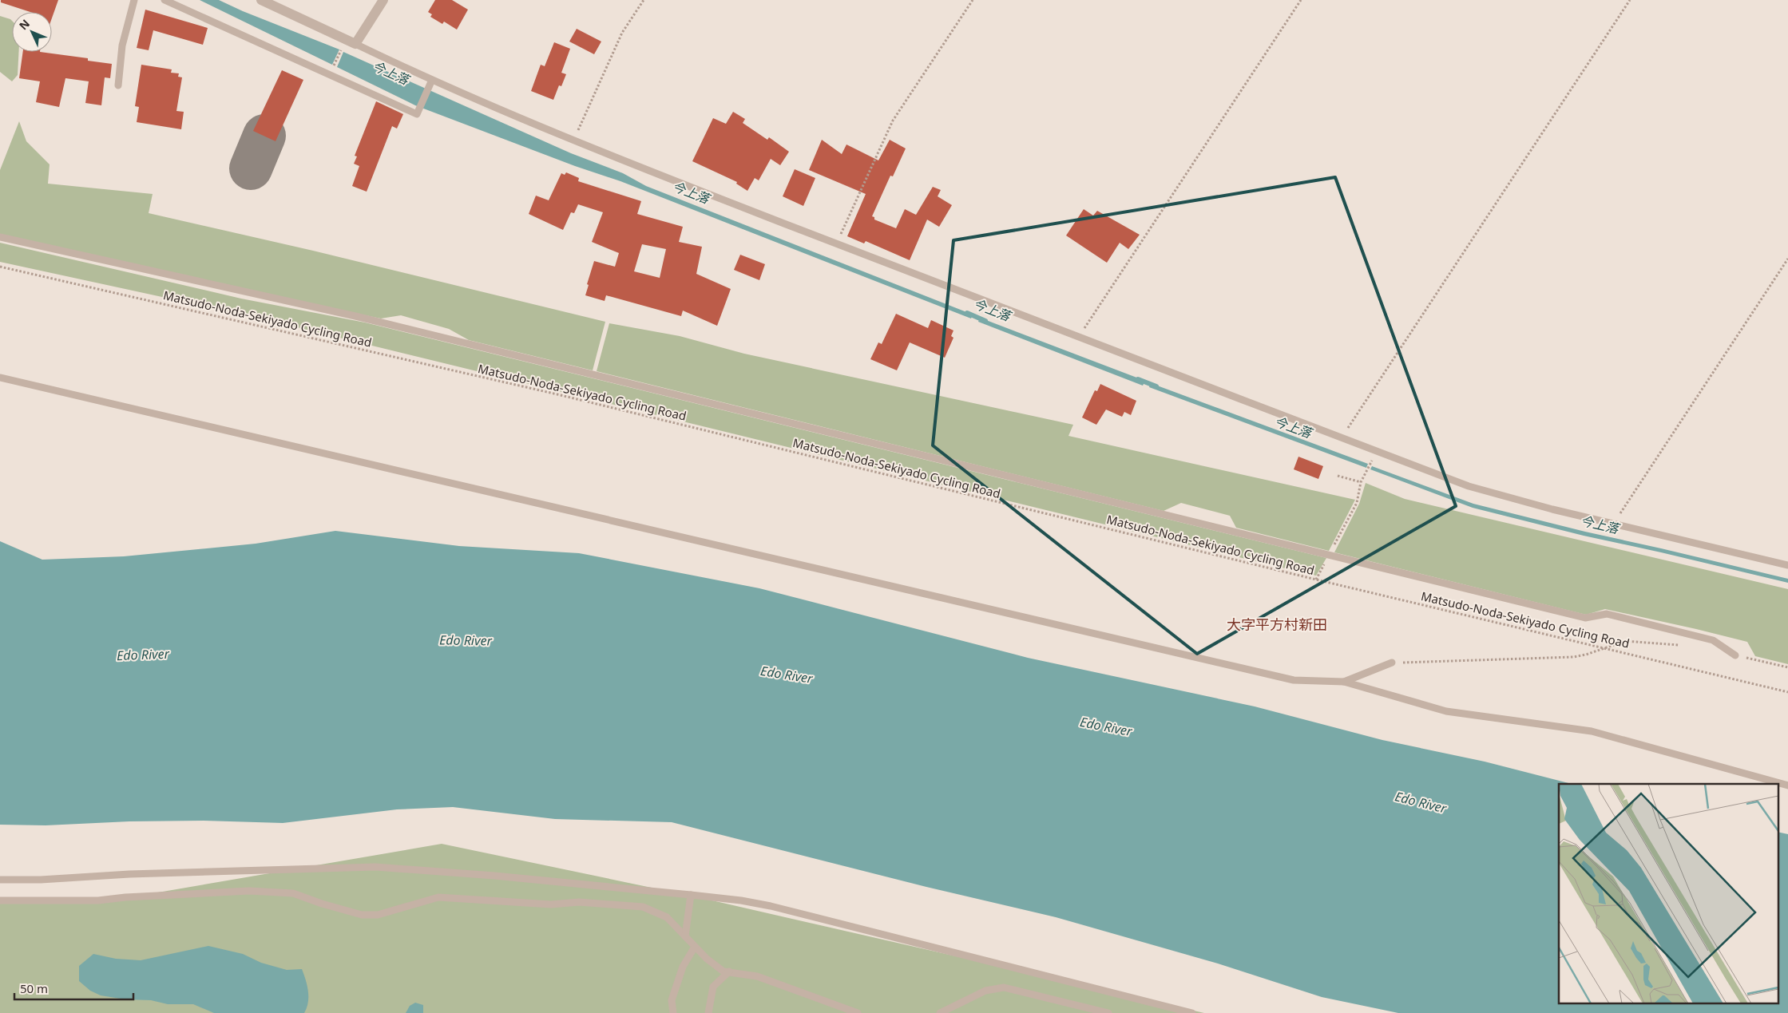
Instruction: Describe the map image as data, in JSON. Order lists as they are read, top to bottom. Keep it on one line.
{"streets":{"path":["Matsudo-Noda-Sekiyado Cycling Road"]},"districts":["大字平方村新田"],"water":["今上落","Edo River"],"scale_bar":"50 m","north":"top left"}
